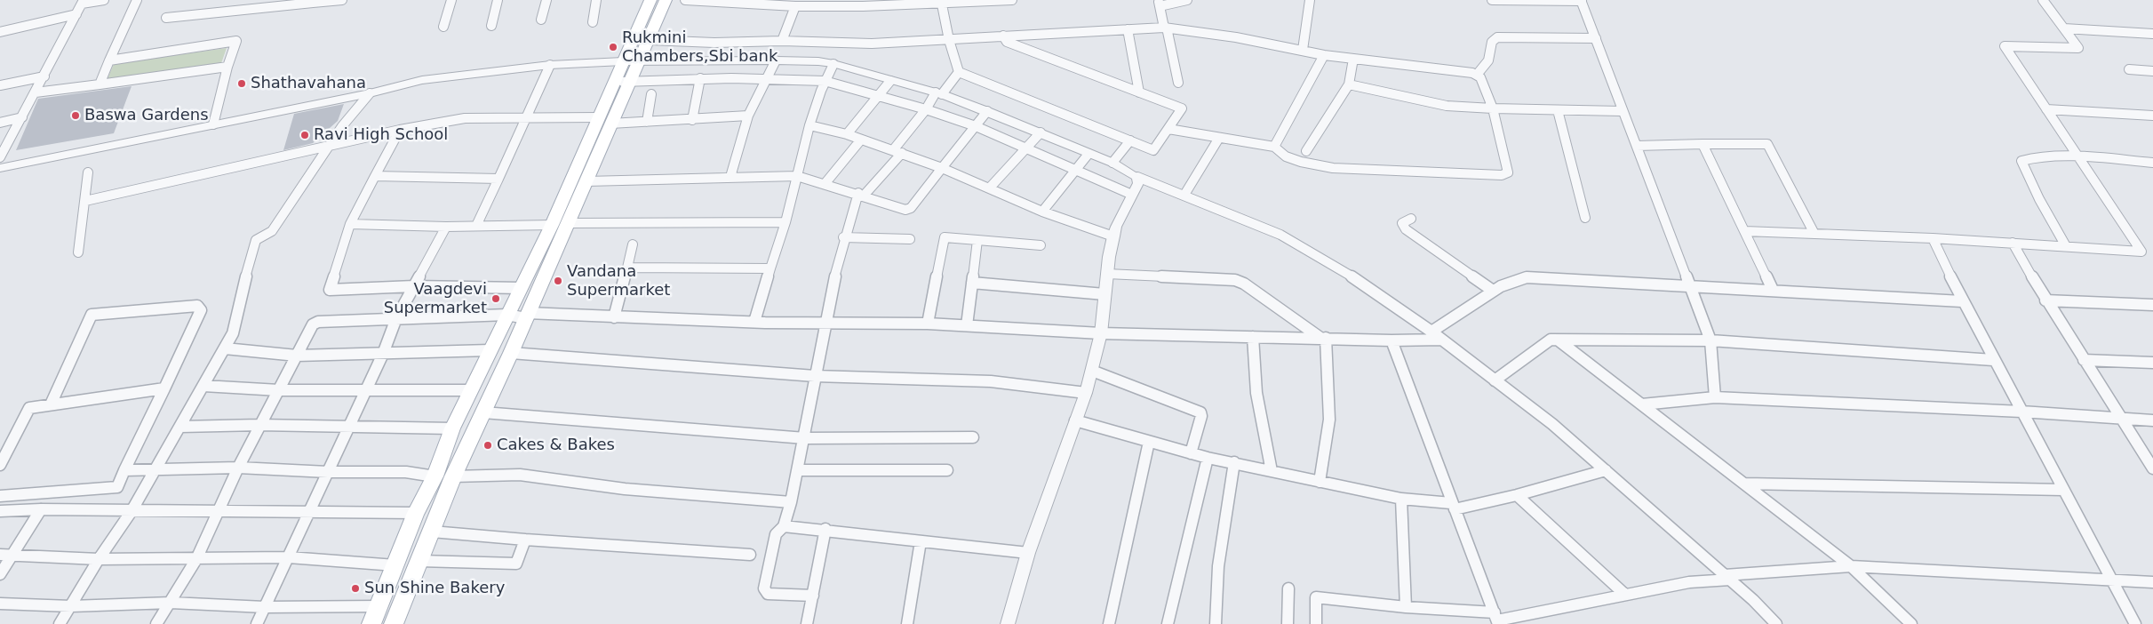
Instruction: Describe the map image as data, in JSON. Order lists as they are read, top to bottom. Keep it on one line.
{"places":["Rukmini Chambers,Sbi bank","Shathavahana","Baswa Gardens","Ravi High School","Vandana Supermarket","Vaagdevi Supermarket","Cakes & Bakes","Sun Shine Bakery"]}
